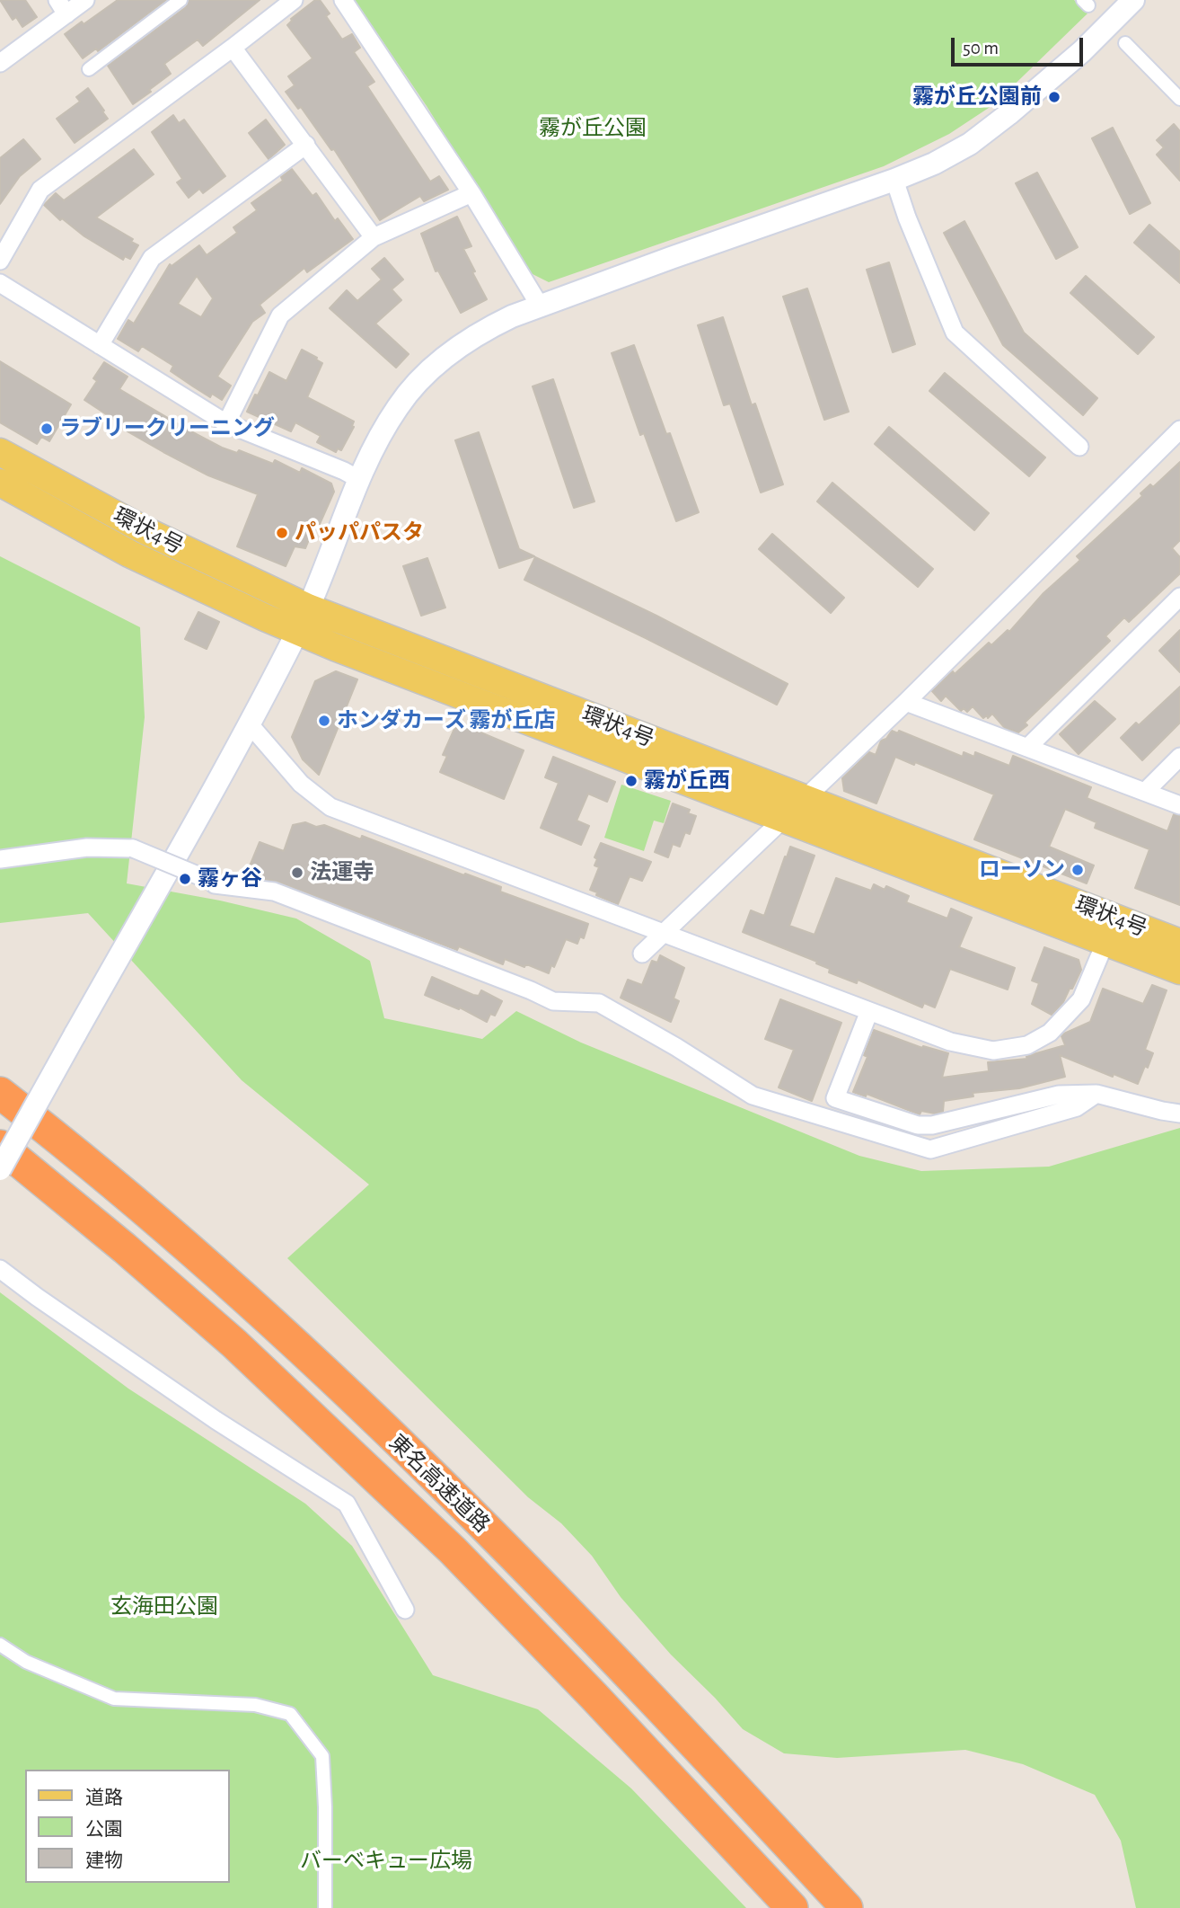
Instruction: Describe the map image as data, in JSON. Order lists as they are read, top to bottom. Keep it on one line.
{"streets":{"highway":["東名高速道路"],"main road":["環状4号"]},"parks":["霧が丘公園","玄海田公園","バーベキュー広場"],"places":["霧が丘公園前","ラブリークリーニング","パッパパスタ","ホンダカーズ 霧が丘店","霧が丘西","ローソン","法運寺","霧ヶ谷"],"legend":["道路","公園","建物"],"scale_bar":"50 m"}
